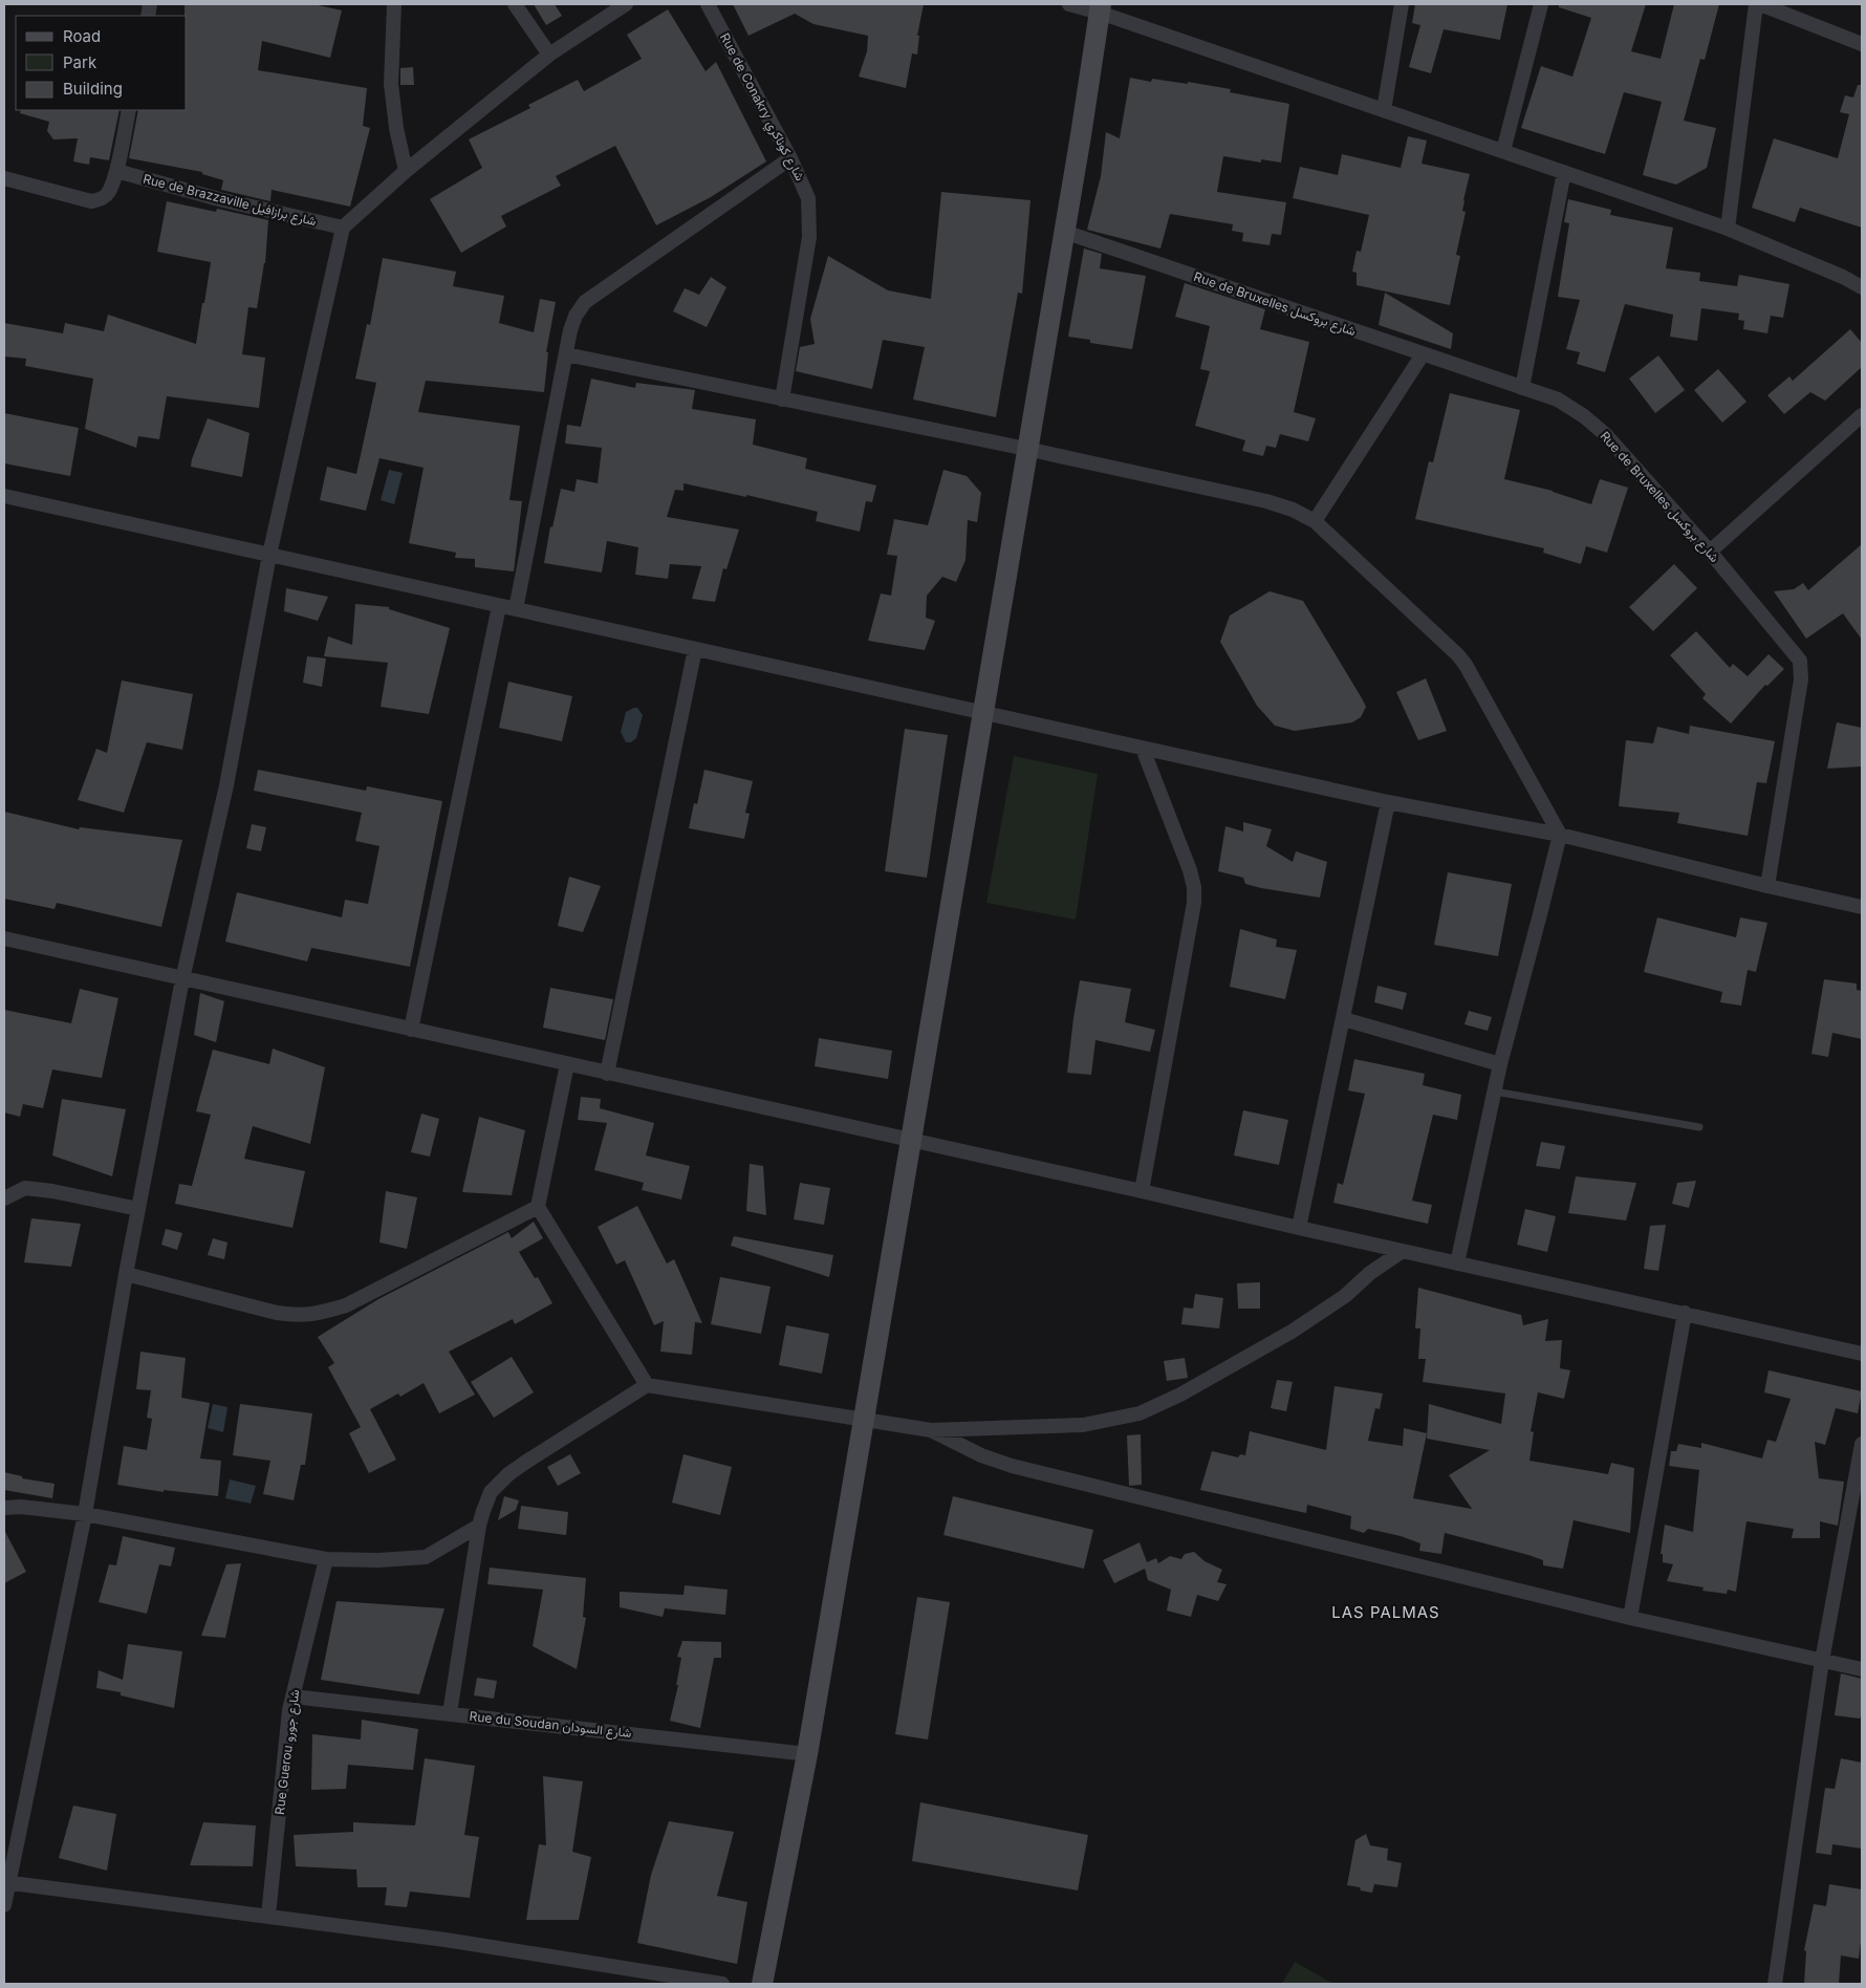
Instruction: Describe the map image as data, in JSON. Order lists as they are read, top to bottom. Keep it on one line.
{"streets":{"street":["Rue de Conakry شارع كوناكري","Rue de Brazzaville شارع برازافيل","Rue de Bruxelles شارع بروكسل","Rue du Soudan شارع السودان","Rue Guerou شارع جورو"]},"crossings":[["Rue du Soudan شارع السودان","Rue Guerou شارع جورو"]],"districts":["LAS PALMAS"],"legend":["Road","Park","Building"]}
